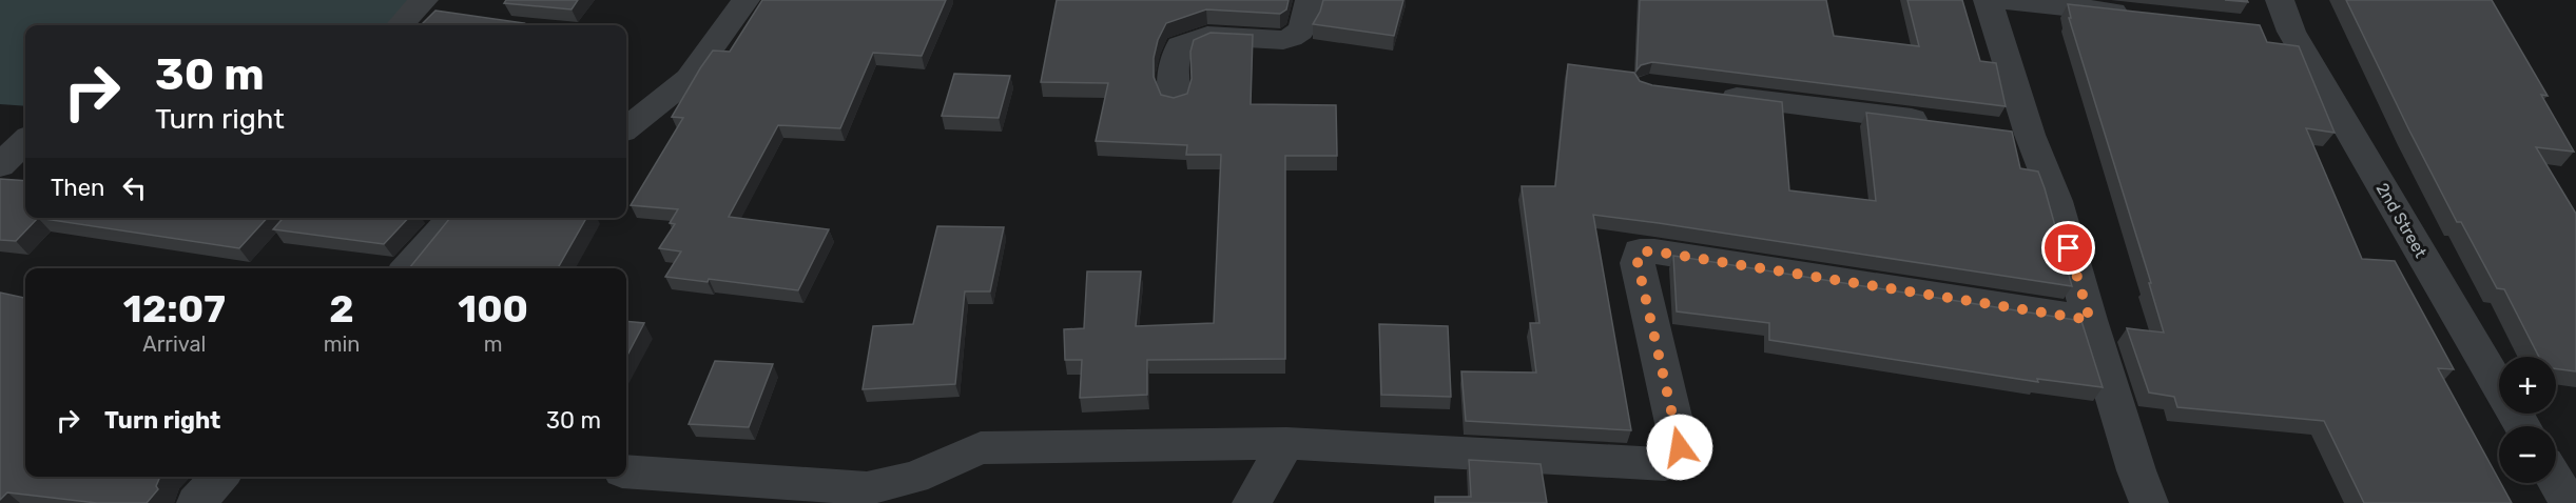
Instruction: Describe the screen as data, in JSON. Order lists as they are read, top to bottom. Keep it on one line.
{"streets":{"street":["2nd Street"]},"page":{"turn":["30 m","Turn right"],"then":"Then","eta":["12:07","Arrival","2","min","100","m"],"map_buttons":["+","−"],"list":[{"name":"Turn right","value":"30 m"}]}}
